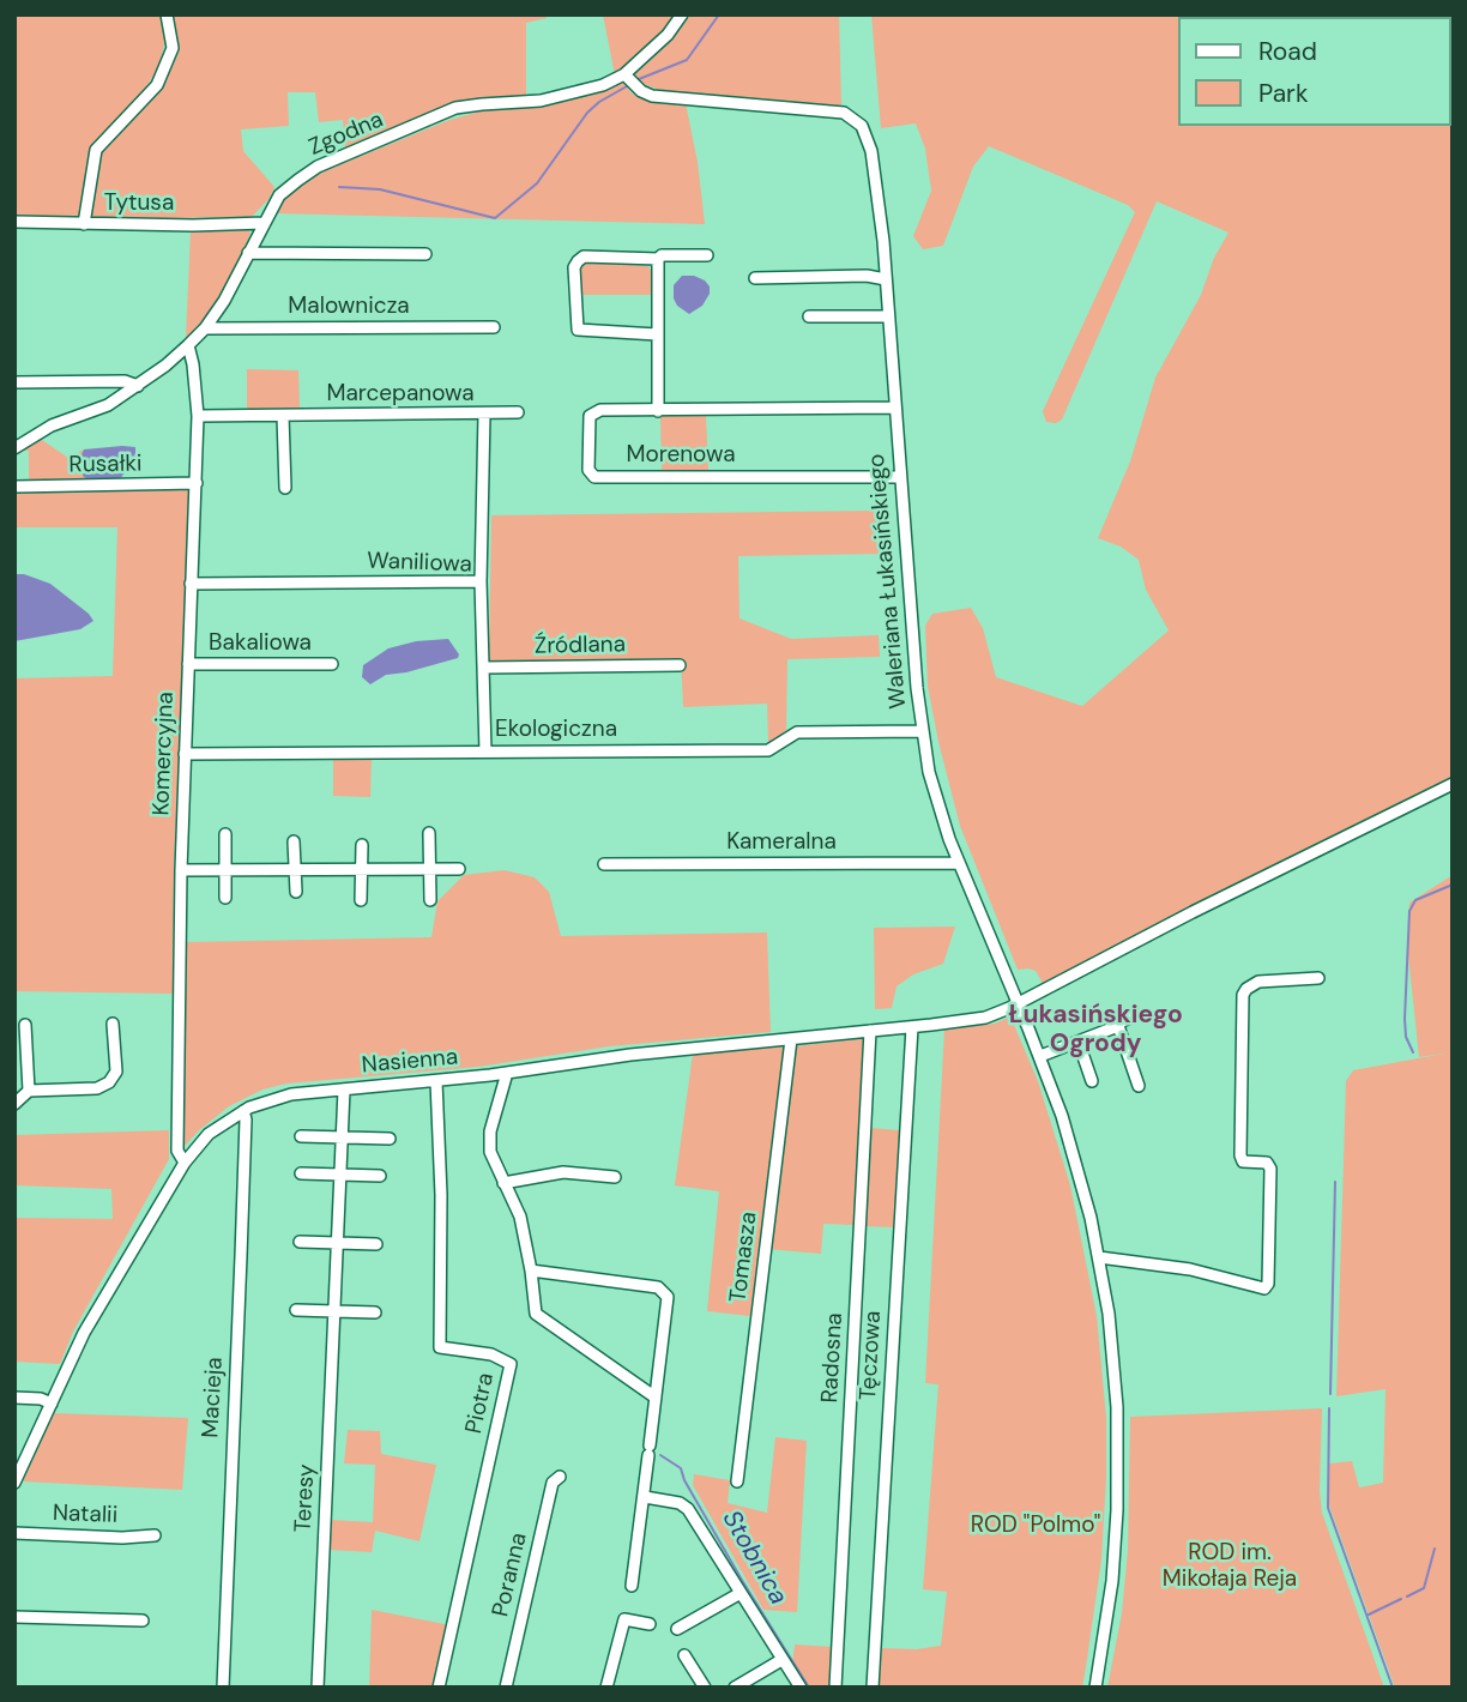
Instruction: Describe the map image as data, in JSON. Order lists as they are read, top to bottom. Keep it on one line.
{"streets":{"street":["Zgodna","Tytusa","Malownicza","Marcepanowa","Morenowa","Rusałki","Waniliowa","Waleriana Łukasińskiego","Bakaliowa","Źródlana","Ekologiczna","Komercyjna","Kameralna","Nasienna","Tomasza","Tęczowa","Radosna","Macieja","Piotra","Teresy","Natalii","Poranna"]},"crossings":[["Zgodna","Tytusa"],["Zgodna","Malownicza"],["Zgodna","Waleriana Łukasińskiego"],["Zgodna","Komercyjna"],["Marcepanowa","Komercyjna"],["Morenowa","Waleriana Łukasińskiego"],["Rusałki","Komercyjna"],["Waniliowa","Źródlana"],["Waniliowa","Ekologiczna"],["Waniliowa","Komercyjna"],["Waleriana Łukasińskiego","Ekologiczna"],["Waleriana Łukasińskiego","Kameralna"],["Waleriana Łukasińskiego","Nasienna"],["Bakaliowa","Komercyjna"],["Ekologiczna","Komercyjna"],["Komercyjna","Nasienna"],["Nasienna","Tomasza"],["Nasienna","Tęczowa"],["Nasienna","Radosna"],["Nasienna","Macieja"],["Nasienna","Piotra"],["Nasienna","Teresy"]],"districts":["Łukasińskiego Ogrody"],"water":["Stobnica"],"parks":["ROD \"Polmo\"","ROD im. Mikołaja Reja"],"legend":["Road","Park"]}
